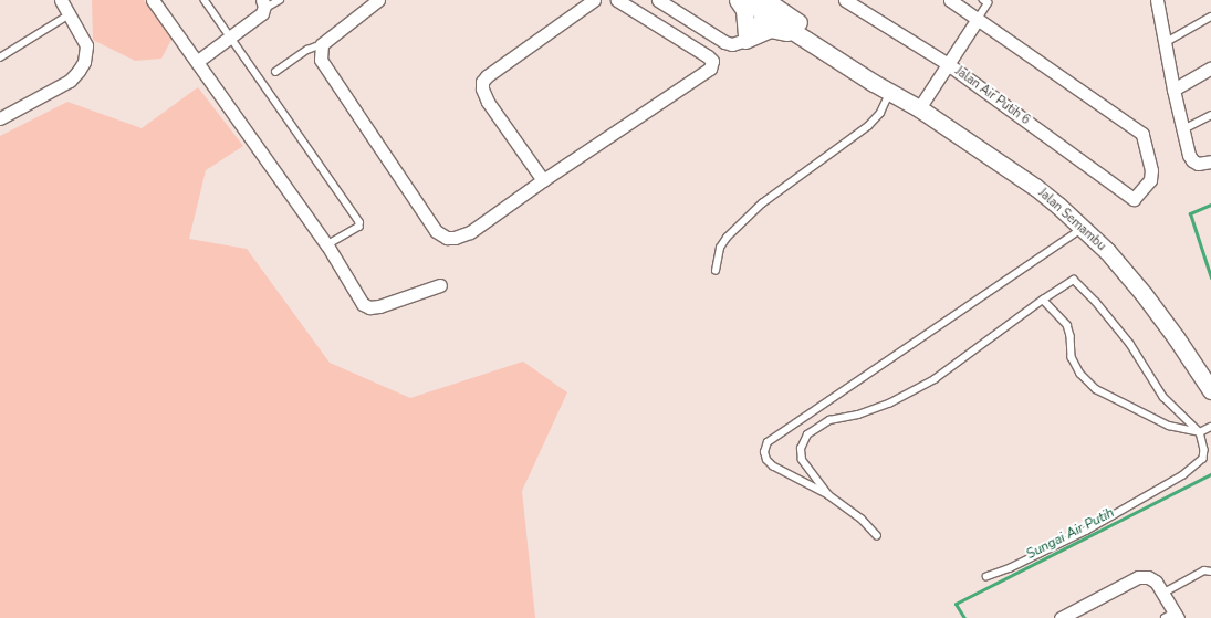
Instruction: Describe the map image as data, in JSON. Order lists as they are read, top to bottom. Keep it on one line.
{"streets":{"main road":["Jalan Semambu"],"street":["Jalan Air Putih 6"]},"water":["Sungai Air Putih"]}
